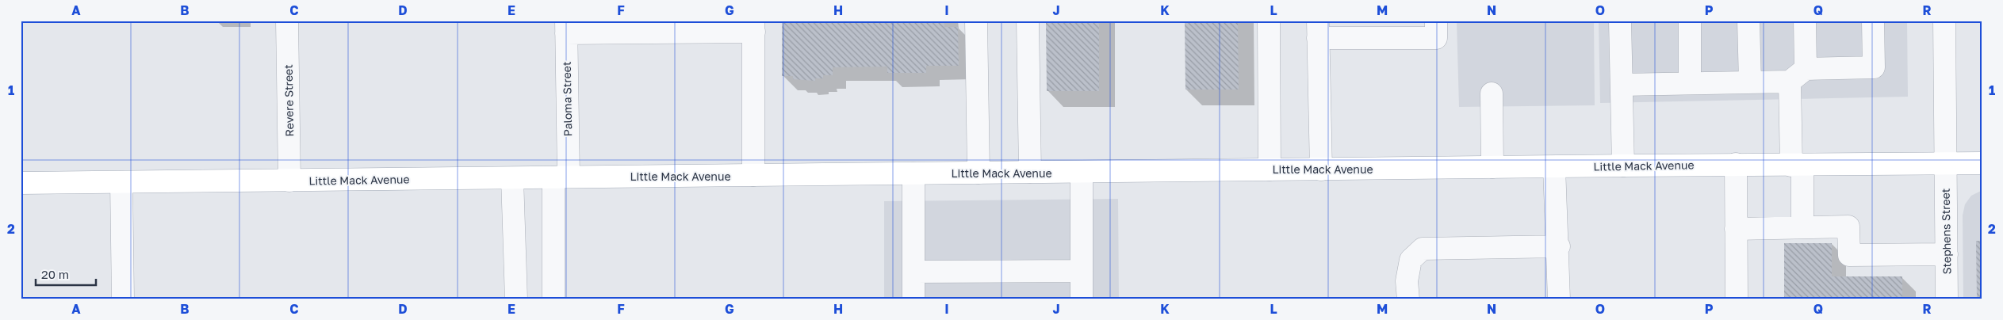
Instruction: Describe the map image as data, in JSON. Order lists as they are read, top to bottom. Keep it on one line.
{"streets":{"main road":["Little Mack Avenue"],"street":["Paloma Street","Revere Street","Stephens Street"]},"crossings":[["Paloma Street","Little Mack Avenue"],["Revere Street","Little Mack Avenue"],["Little Mack Avenue","Stephens Street"]],"scale_bar":"20 m","grid":{"columns":["A","B","C","D","E","F","G","H","I","J","K","L","M","N","O","P","Q","R"],"rows":["1","2"]}}
